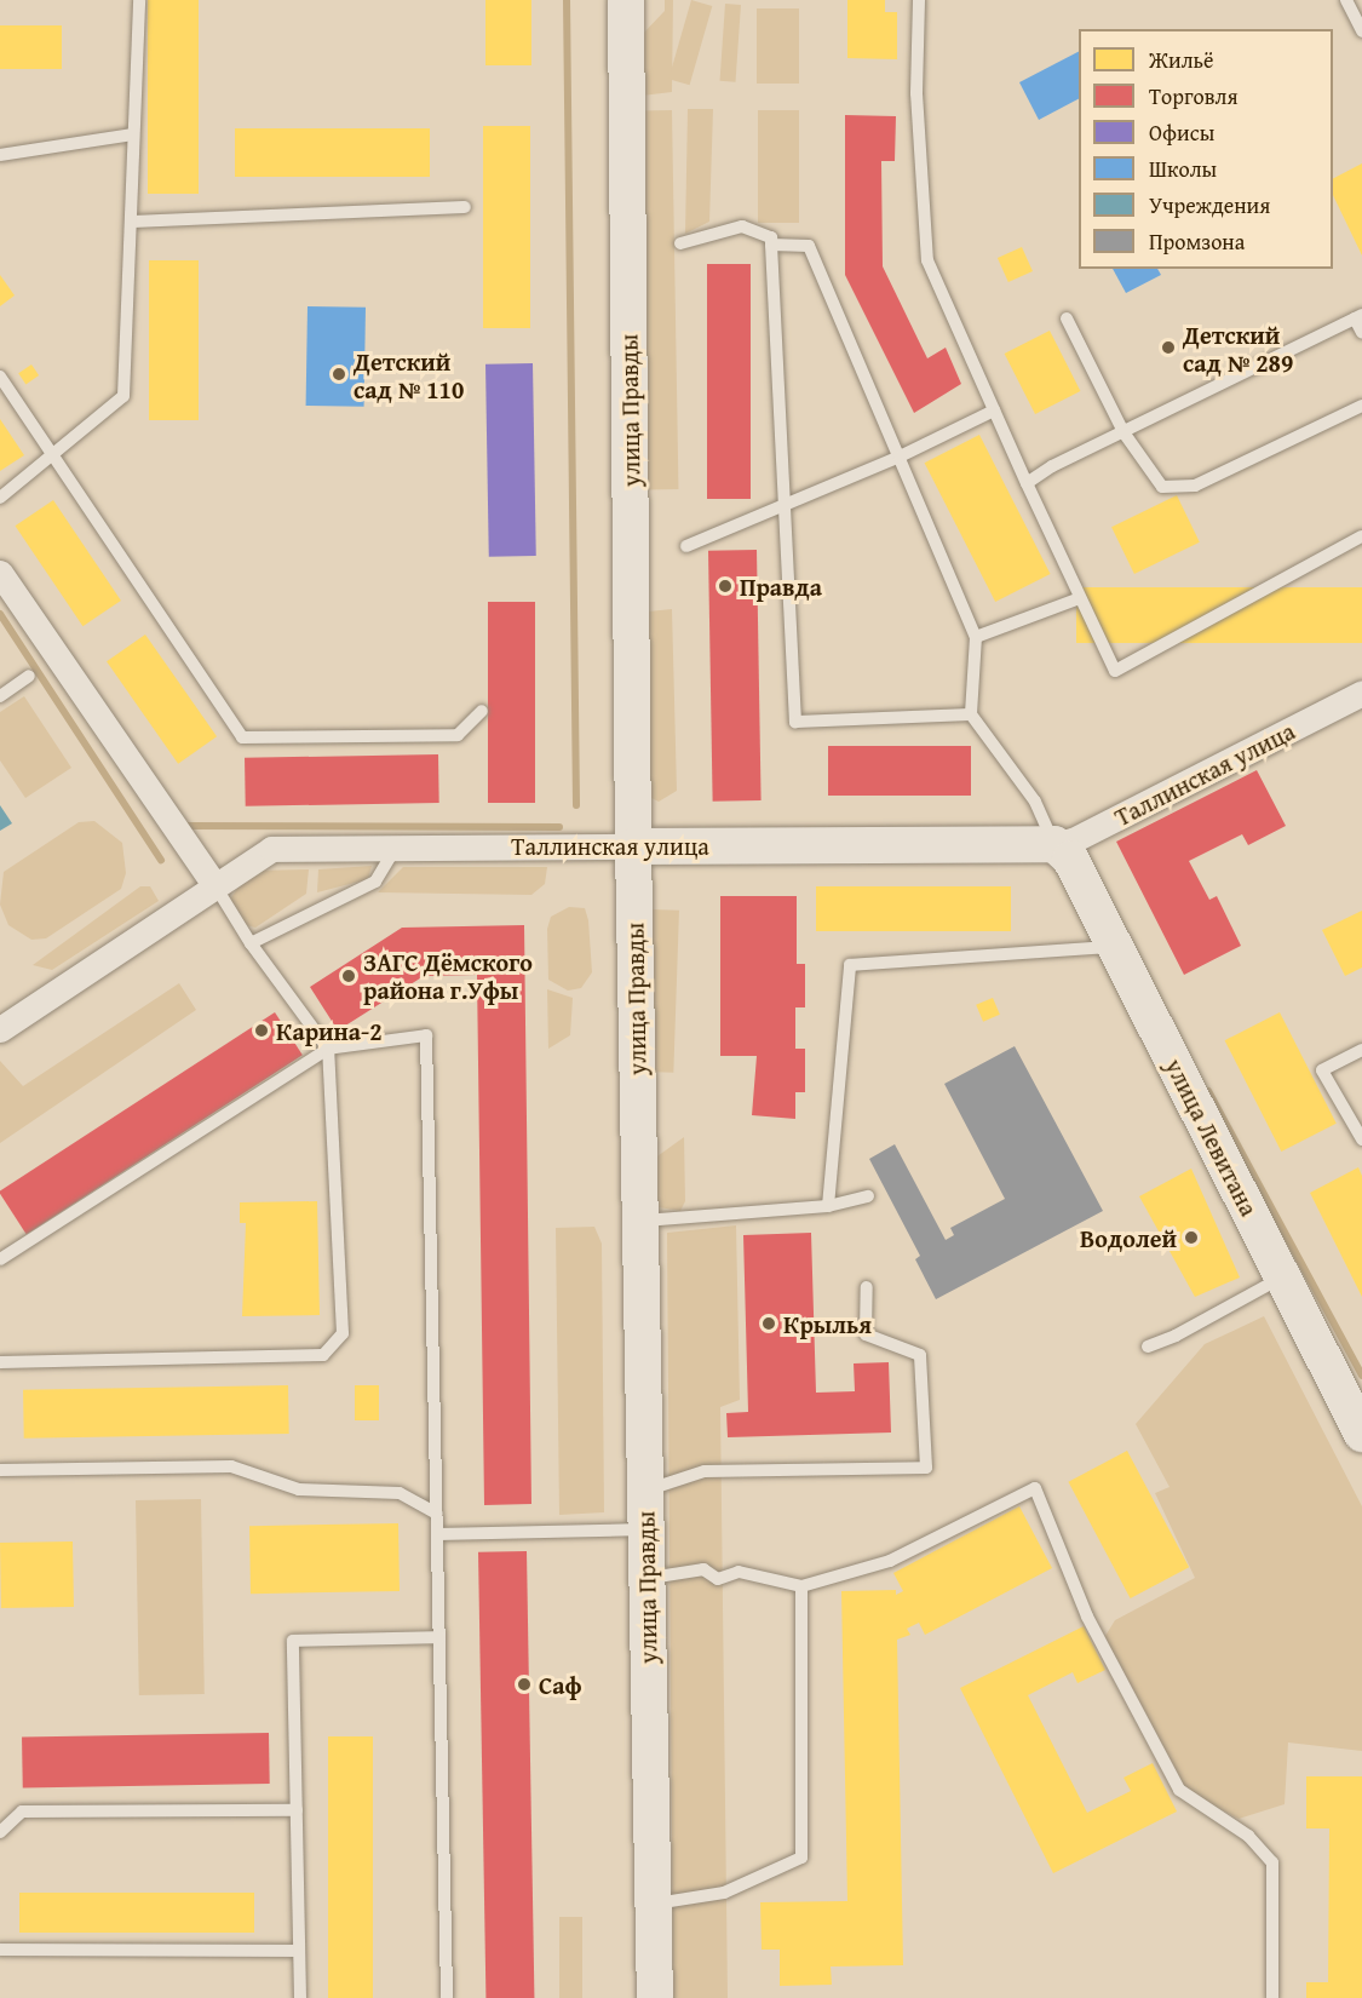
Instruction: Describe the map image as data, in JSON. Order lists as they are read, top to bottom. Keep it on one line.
{"streets":{"main road":["улица Правды","Таллинская улица","улица Левитана"]},"crossings":[["улица Правды","Таллинская улица"],["Таллинская улица","улица Левитана"]],"places":["Детский сад № 289","Детский сад № 110","Правда","ЗАГС Дёмского района г.Уфы","Карина-2","Водолей","Крылья","Саф"],"legend":["Жильё","Торговля","Офисы","Школы","Учреждения","Промзона"]}
